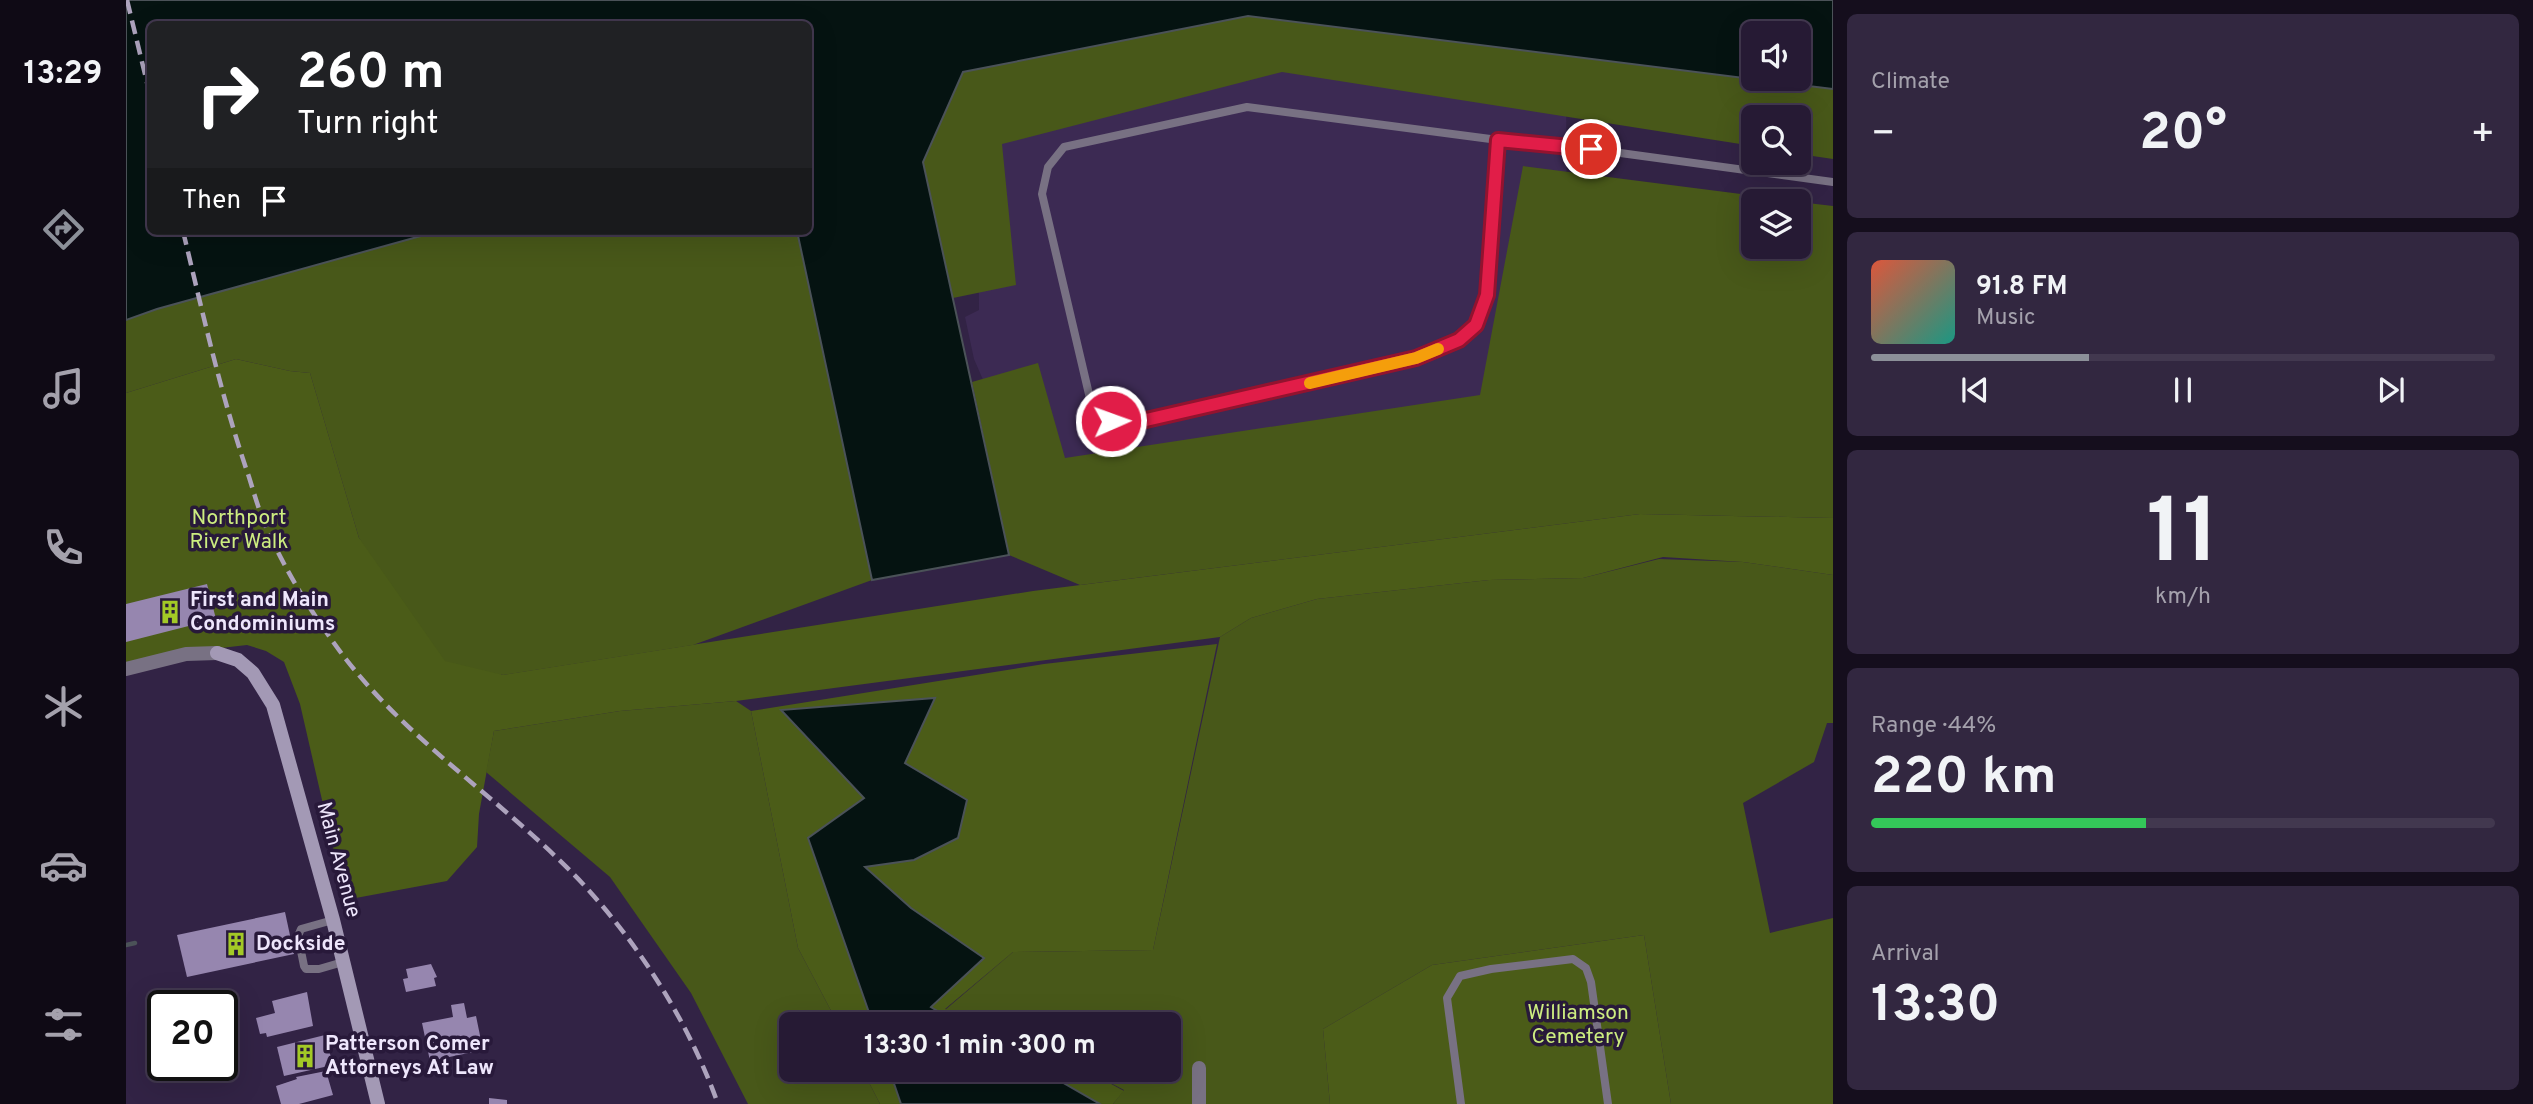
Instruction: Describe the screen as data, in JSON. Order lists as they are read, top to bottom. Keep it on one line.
{"streets":{"main road":["Main Avenue"]},"parks":["Northport River Walk","Williamson Cemetery"],"places":{"building":["First and Main Condominiums","Dockside","Patterson Comer Attorneys At Law"]},"page":{"tabs":"13:29","tile":["Climate",["11","km/h"],["Range · 44%","220 km"],["Arrival","13:30"]],"turn":["260 m","Turn right"],"heat":["−","20°","+"],"then":"Then","song":["91.8 FM","Music"],"limit":"20","trip":"13:30 · 1 min · 300 m"}}
